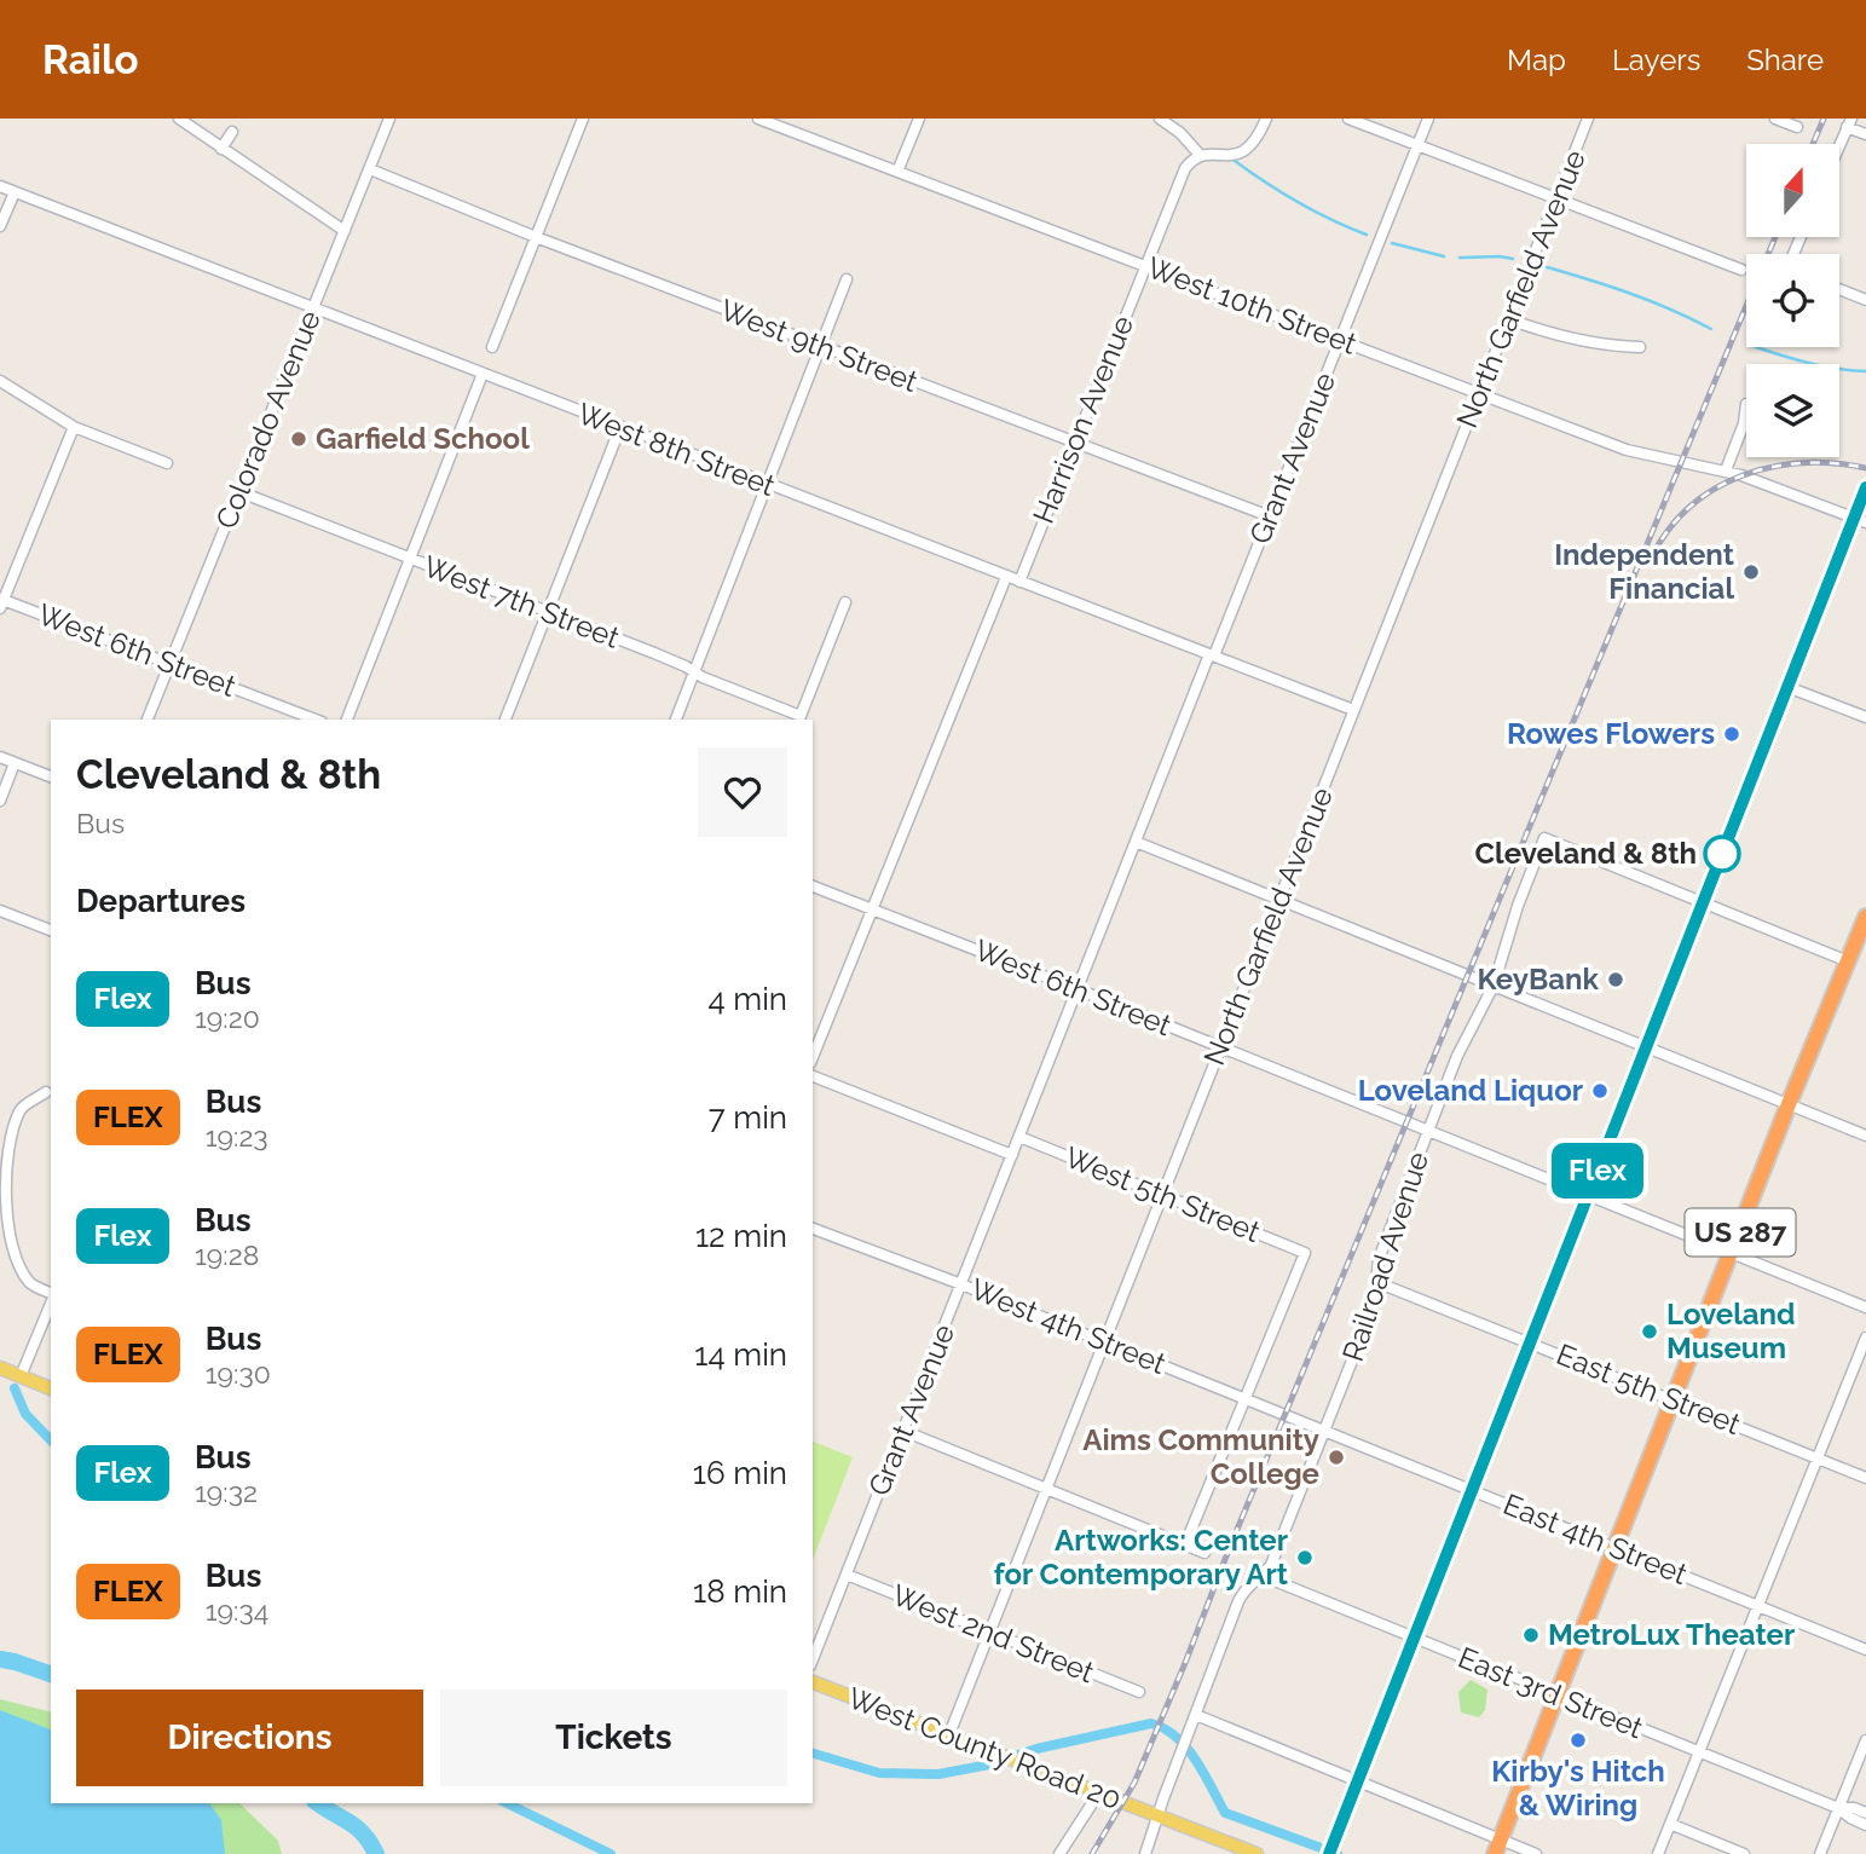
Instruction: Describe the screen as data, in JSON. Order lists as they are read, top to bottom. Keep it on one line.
{"streets":{"highway":["US 287"],"main road":["West County Road 20"],"street":["North Garfield Avenue","West 10th Street","West 9th Street","Colorado Avenue","Harrison Avenue","West 8th Street","Grant Avenue","West 7th Street","West 6th Street","West 5th Street","Railroad Avenue","West 4th Street","East 5th Street","East 4th Street","West 2nd Street","East 3rd Street"]},"crossings":[["North Garfield Avenue","West 10th Street"],["North Garfield Avenue","West 8th Street"],["North Garfield Avenue","West 6th Street"],["North Garfield Avenue","West 5th Street"],["North Garfield Avenue","West 4th Street"],["North Garfield Avenue","West 2nd Street"],["North Garfield Avenue","West County Road 20"],["West 10th Street","Harrison Avenue"],["West 10th Street","Grant Avenue"],["West 9th Street","Colorado Avenue"],["West 9th Street","Harrison Avenue"],["West 9th Street","Grant Avenue"],["Colorado Avenue","West 8th Street"],["Colorado Avenue","West 7th Street"],["Colorado Avenue","West 6th Street"],["Harrison Avenue","West 8th Street"],["West 8th Street","Grant Avenue"],["Grant Avenue","West 6th Street"],["Grant Avenue","West 5th Street"],["Grant Avenue","West 4th Street"],["Grant Avenue","West 2nd Street"],["West 6th Street","US 287"],["West 6th Street","Railroad Avenue"],["West 5th Street","West 4th Street"],["US 287","East 5th Street"],["US 287","East 4th Street"],["US 287","East 3rd Street"],["Railroad Avenue","West 4th Street"],["Railroad Avenue","East 5th Street"],["Railroad Avenue","East 4th Street"],["Railroad Avenue","East 3rd Street"],["Railroad Avenue","West County Road 20"],["West 4th Street","East 4th Street"]],"places":["Garfield School","Independent Financial","Rowes Flowers","Cleveland & 8th","KeyBank","Loveland Liquor","Loveland Museum","Aims Community College","Artworks: Center for Contemporary Art","MetroLux Theater","Kirby's Hitch & Wiring"],"lines":["bus line Flex"],"north":"top","page":{"header":"Railo","nav":["Map","Layers","Share"],"on_map":"Flex","heading":[["Cleveland & 8th","Bus"],"Departures"],"list":[{"mark":"Flex","name":"Bus","note":"19:20","value":"4 min"},{"mark":"FLEX","name":"Bus","note":"19:23","value":"7 min"},{"mark":"Flex","name":"Bus","note":"19:28","value":"12 min"},{"mark":"FLEX","name":"Bus","note":"19:30","value":"14 min"},{"mark":"Flex","name":"Bus","note":"19:32","value":"16 min"},{"mark":"FLEX","name":"Bus","note":"19:34","value":"18 min"}],"buttons":["Directions","Tickets"]}}
